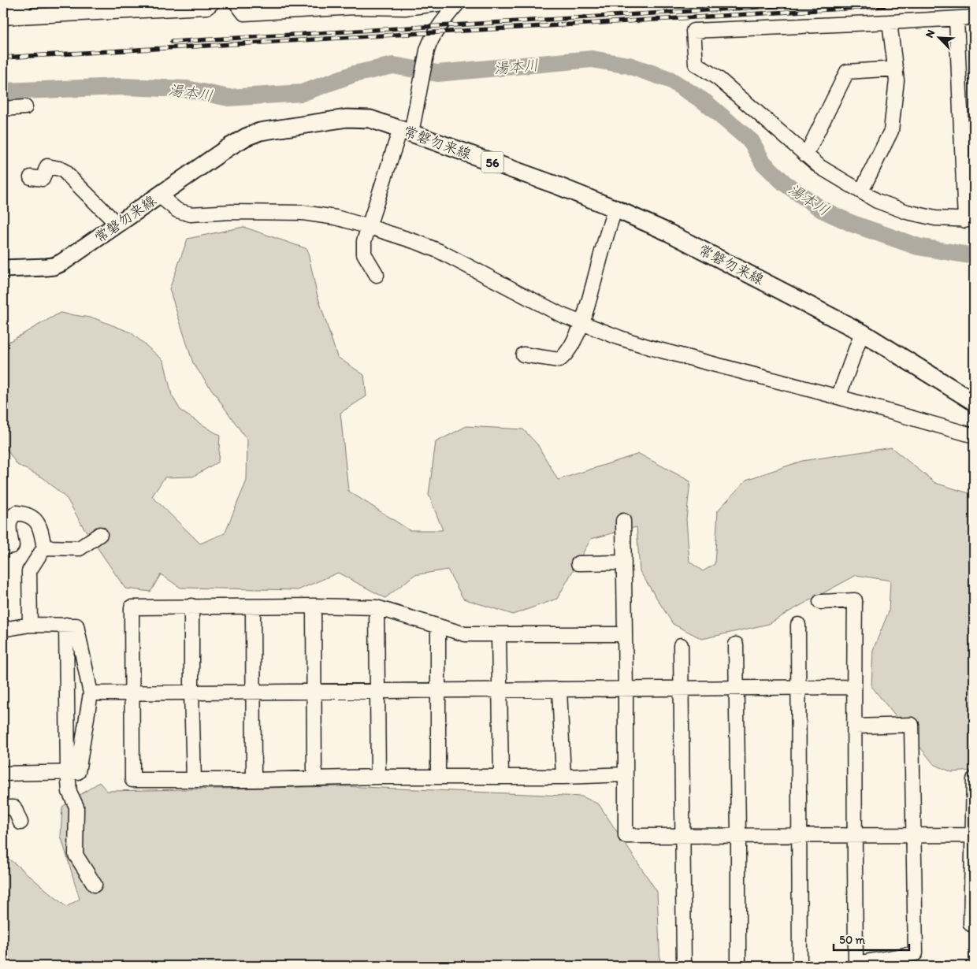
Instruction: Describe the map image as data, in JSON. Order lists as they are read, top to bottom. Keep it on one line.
{"streets":{"main road":["常磐勿来線","56"]},"water":["湯本川"],"scale_bar":"50 m","north":"top left"}
